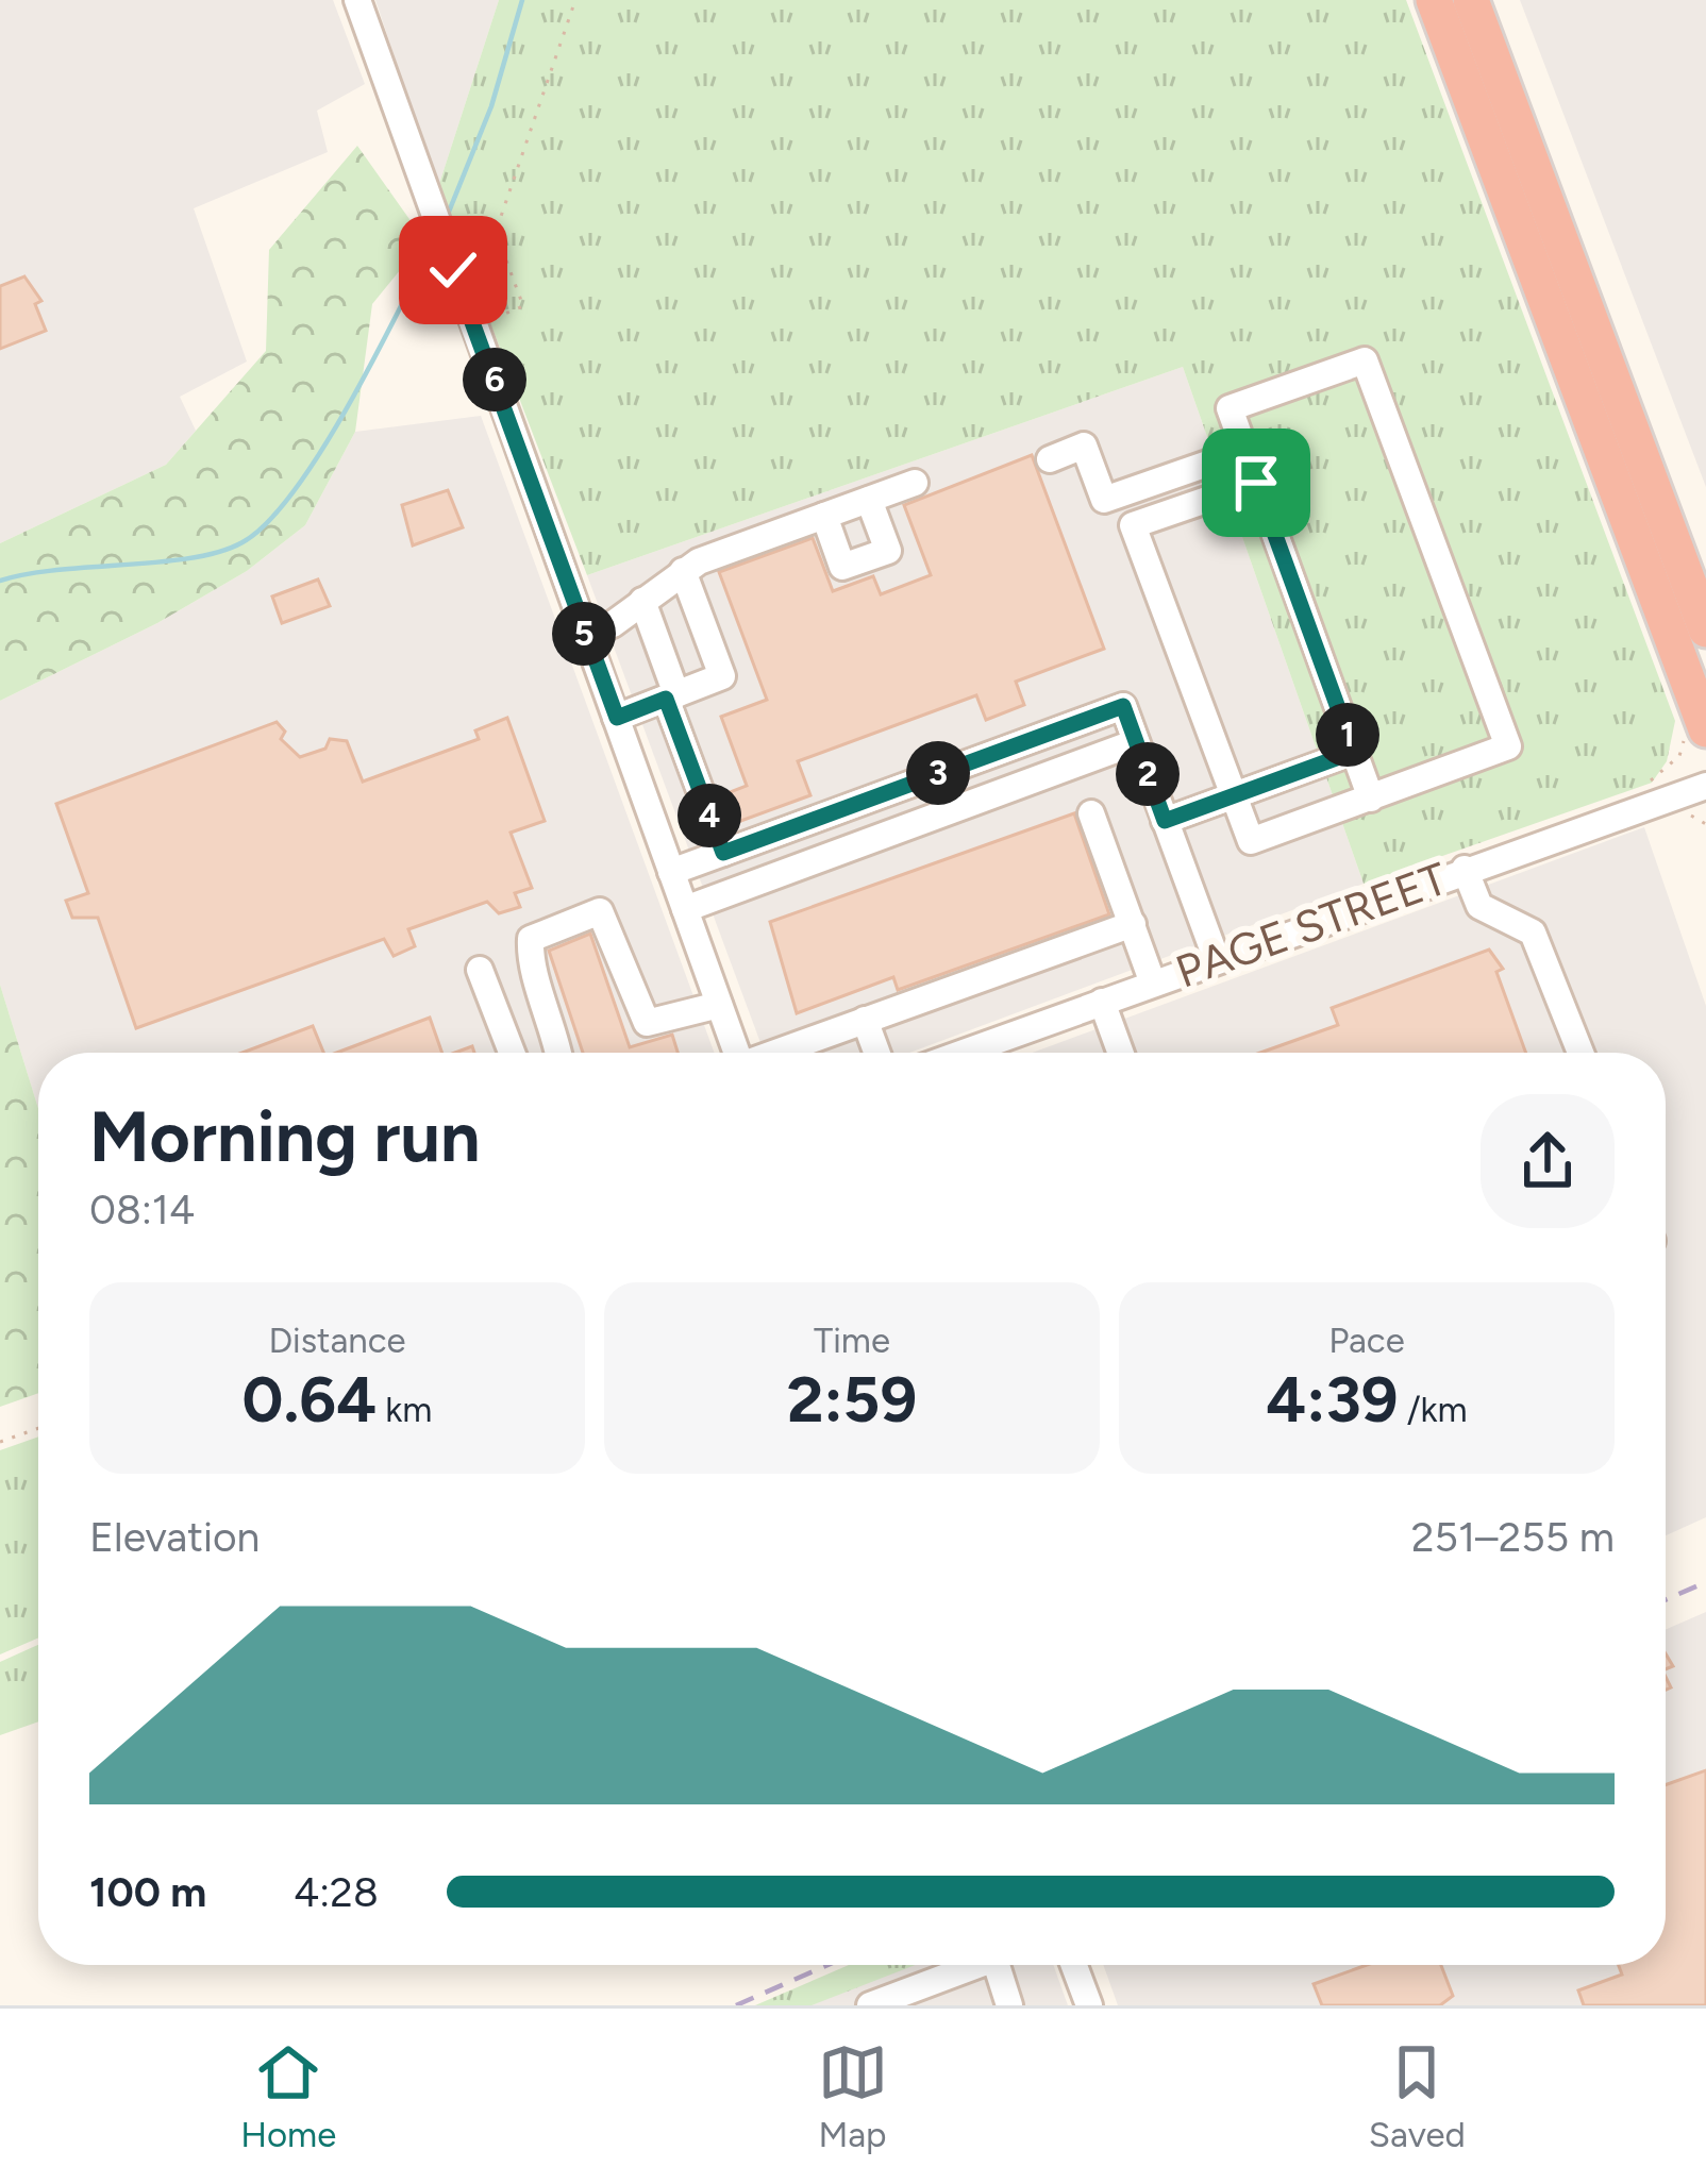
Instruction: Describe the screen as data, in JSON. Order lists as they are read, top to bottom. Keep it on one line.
{"streets":{"street":["PAGE STREET"]},"page":{"pins":["6","5","1","3","2","4"],"heading":["Morning run","08:14"],"stats":[["Distance","0.64 km"],["Time","2:59"],["Pace","4:39 /km"]],"chart":["Elevation","251–255 m"],"list":[{"name":"100 m","note":"4:28"}],"tabs":["Home","Map","Saved"]}}
